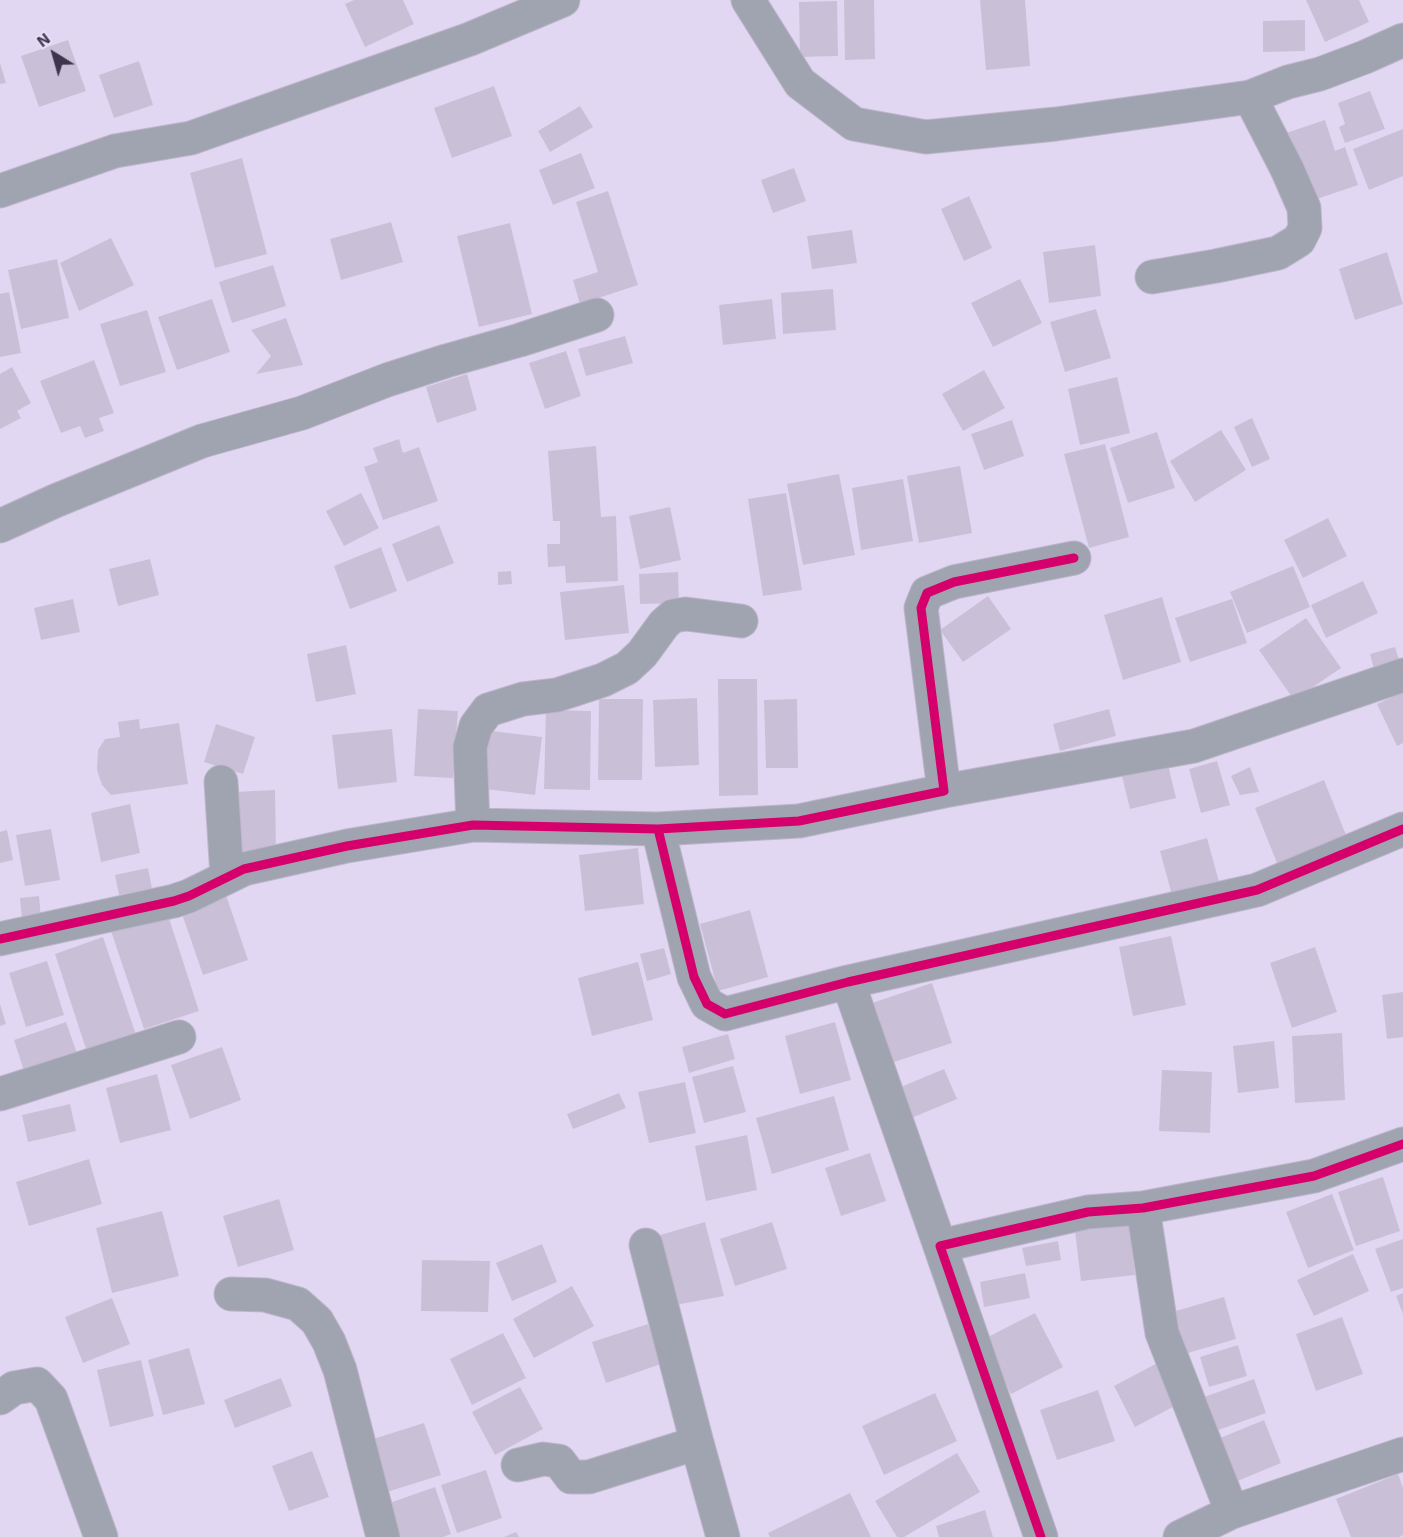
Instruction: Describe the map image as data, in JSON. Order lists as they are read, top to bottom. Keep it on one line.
{"north":"top left"}
